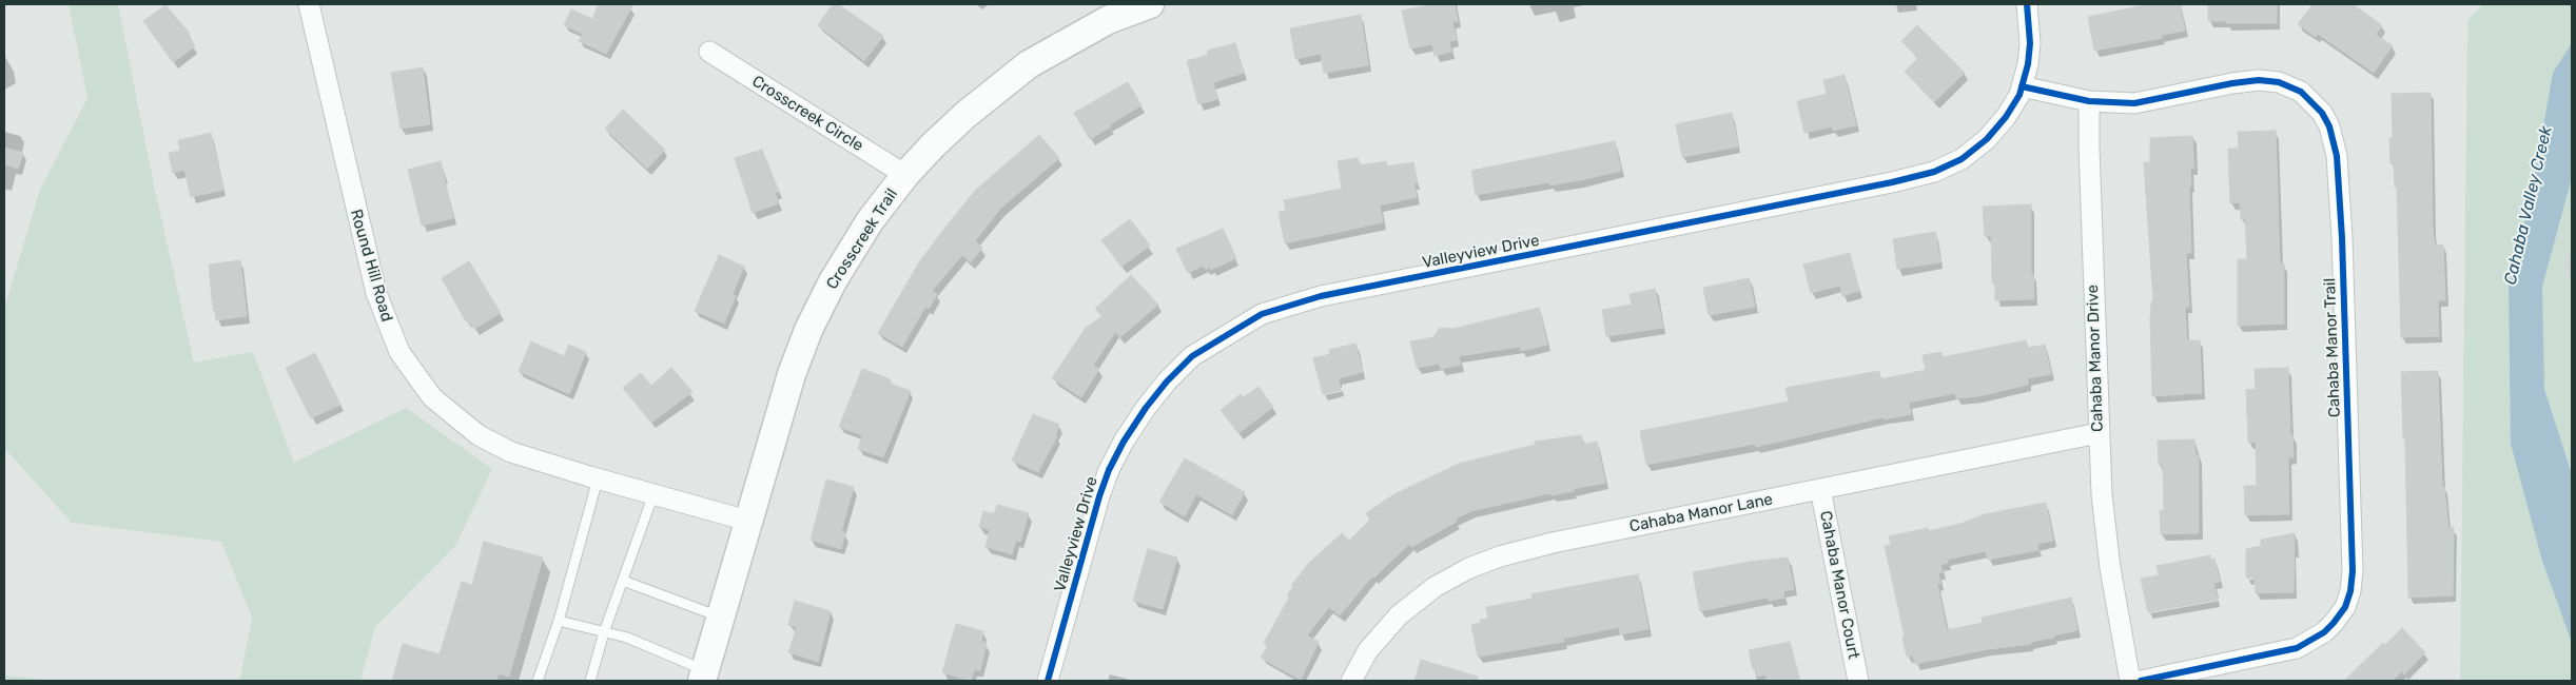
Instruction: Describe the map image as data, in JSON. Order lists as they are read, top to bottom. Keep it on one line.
{"streets":{"street":["Crosscreek Circle","Crosscreek Trail","Valleyview Drive","Round Hill Road","Cahaba Manor Trail","Cahaba Manor Drive","Cahaba Manor Lane","Cahaba Manor Court"]},"crossings":[["Crosscreek Circle","Crosscreek Trail"],["Crosscreek Trail","Round Hill Road"],["Cahaba Manor Trail","Cahaba Manor Drive"],["Cahaba Manor Drive","Cahaba Manor Lane"],["Cahaba Manor Lane","Cahaba Manor Court"]],"water":["Cahaba Valley Creek"]}
